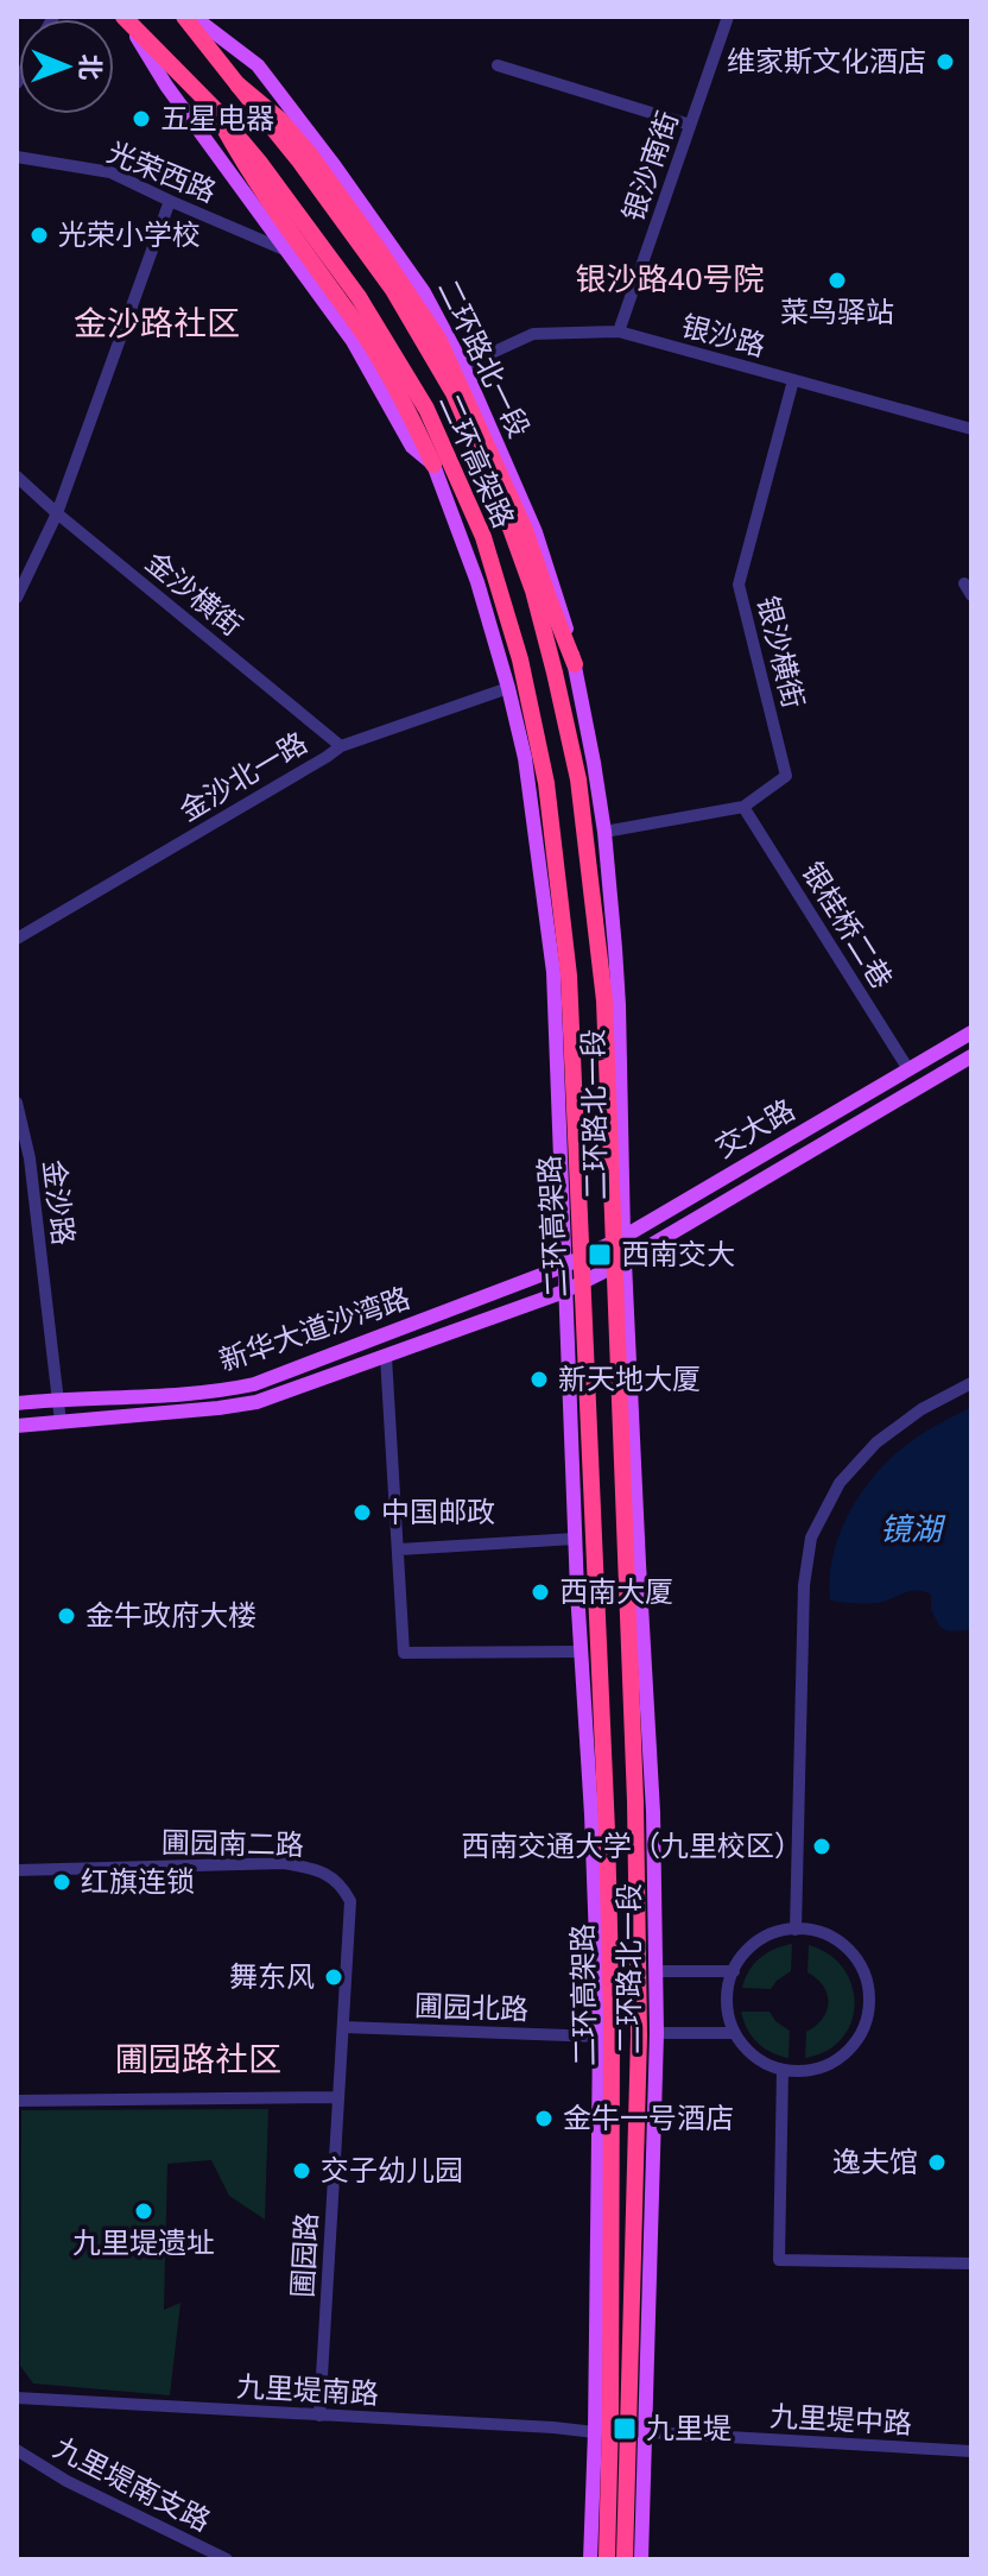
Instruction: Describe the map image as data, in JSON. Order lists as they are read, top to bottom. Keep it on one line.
{"streets":{"highway":["二环高架路"],"main road":["二环路北一段","交大路","新华大道沙湾路"],"street":["银沙南街","光荣西路","银沙路","金沙横街","银沙横街","金沙北一路","银桂桥二巷","金沙路","圃园南二路","圃园北路","圃园路","九里堤南路","九里堤中路","九里堤南支路"]},"crossings":[["银沙南街","银沙路"],["光荣西路","二环路北一段"],["银沙路","二环路北一段"],["银沙路","银沙横街"],["二环路北一段","二环高架路"],["二环路北一段","金沙北一路"],["二环路北一段","交大路"],["二环路北一段","新华大道沙湾路"],["二环路北一段","圃园北路"],["二环路北一段","九里堤南路"],["二环路北一段","九里堤中路"],["金沙横街","金沙北一路"],["银沙横街","银桂桥二巷"],["银桂桥二巷","交大路"],["交大路","新华大道沙湾路"],["金沙路","新华大道沙湾路"],["圃园南二路","圃园北路"],["圃园南二路","圃园路"],["圃园路","九里堤南路"],["九里堤南路","九里堤中路"]],"districts":["银沙路40号院","金沙路社区","圃园路社区"],"water":["镜湖"],"places":{"other":["维家斯文化酒店","五星电器","光荣小学校","菜鸟驿站","新天地大厦","中国邮政","西南大厦","金牛政府大楼","西南交通大学（九里校区）","红旗连锁","舞东风","金牛一号酒店","逸夫馆","交子幼儿园","九里堤遗址"],"transit":["西南交大","九里堤"]},"north":"right"}
